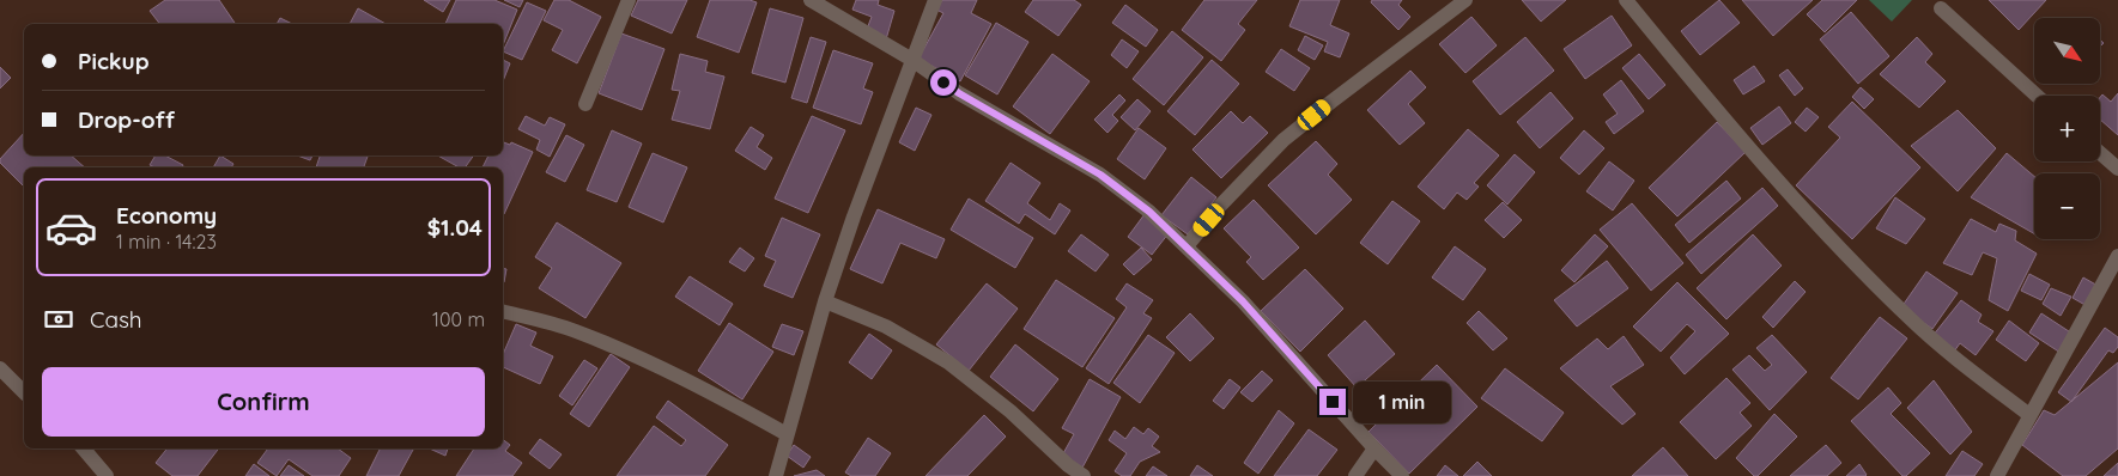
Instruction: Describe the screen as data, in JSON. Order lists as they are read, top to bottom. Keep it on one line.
{"north":"bottom right","page":{"map_buttons":["+","−"],"banner":["Pickup","Drop-off"],"list":[{"name":"Economy","note":"1 min · 14:23","value":"$1.04"}],"pay":["Cash","100 m"],"buttons":"Confirm","bubble":"1 min"}}
